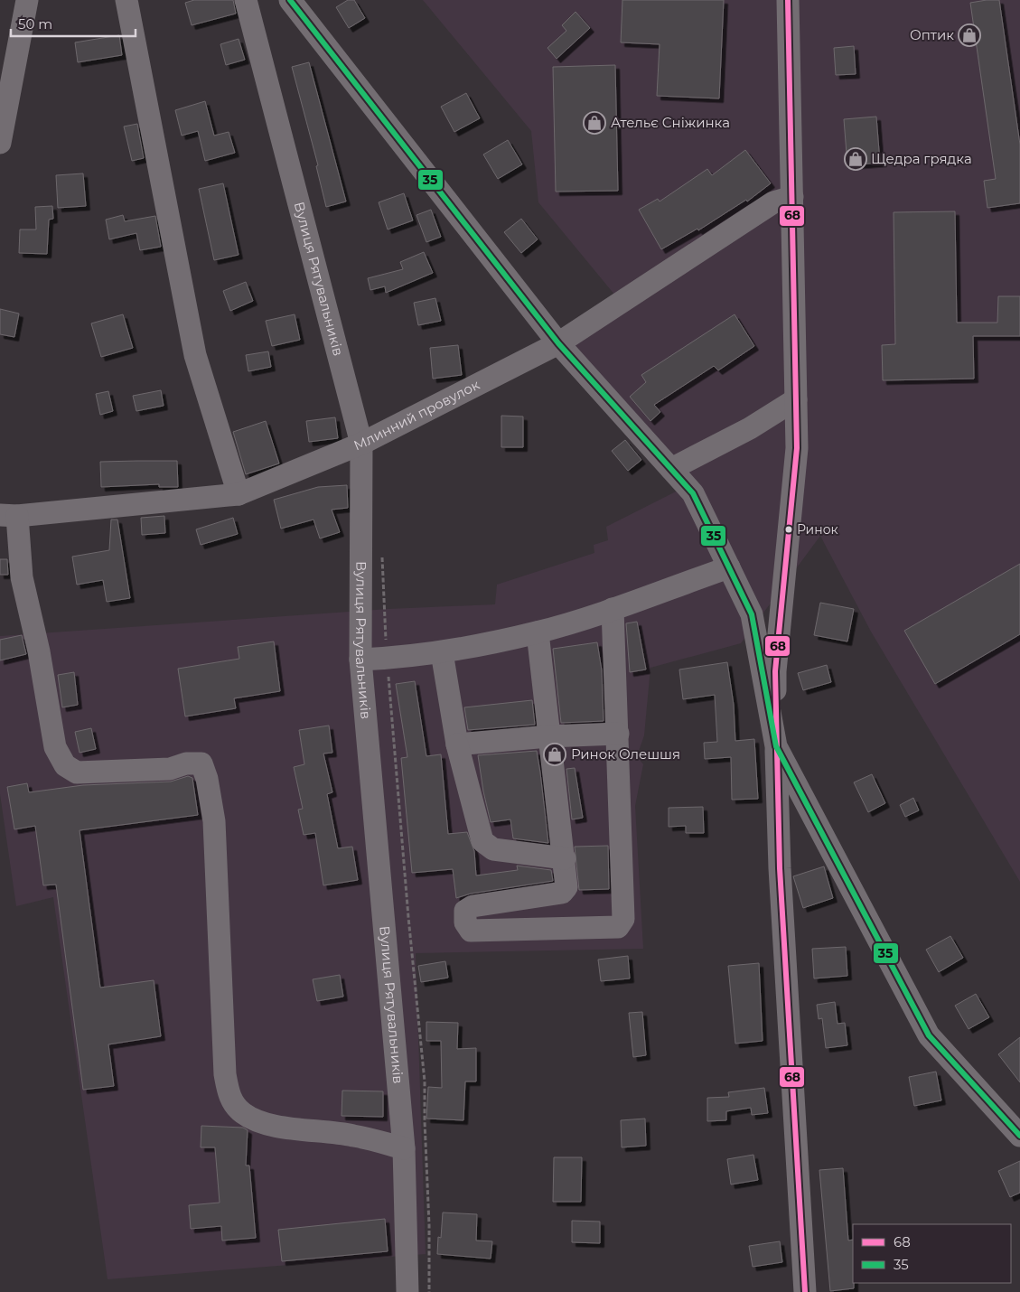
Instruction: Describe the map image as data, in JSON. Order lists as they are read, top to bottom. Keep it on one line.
{"streets":{"street":["Вулиця Рятувальників","Млинний провулок"]},"crossings":[["Вулиця Рятувальників","Млинний провулок"]],"places":{"shop":["Оптик","Ательє Сніжинка","Щедра грядка","Ринок Олешшя"],"other":["Ринок"]},"lines":["transit line 68","transit line 35"],"legend":["68","35"],"scale_bar":"50 m"}
